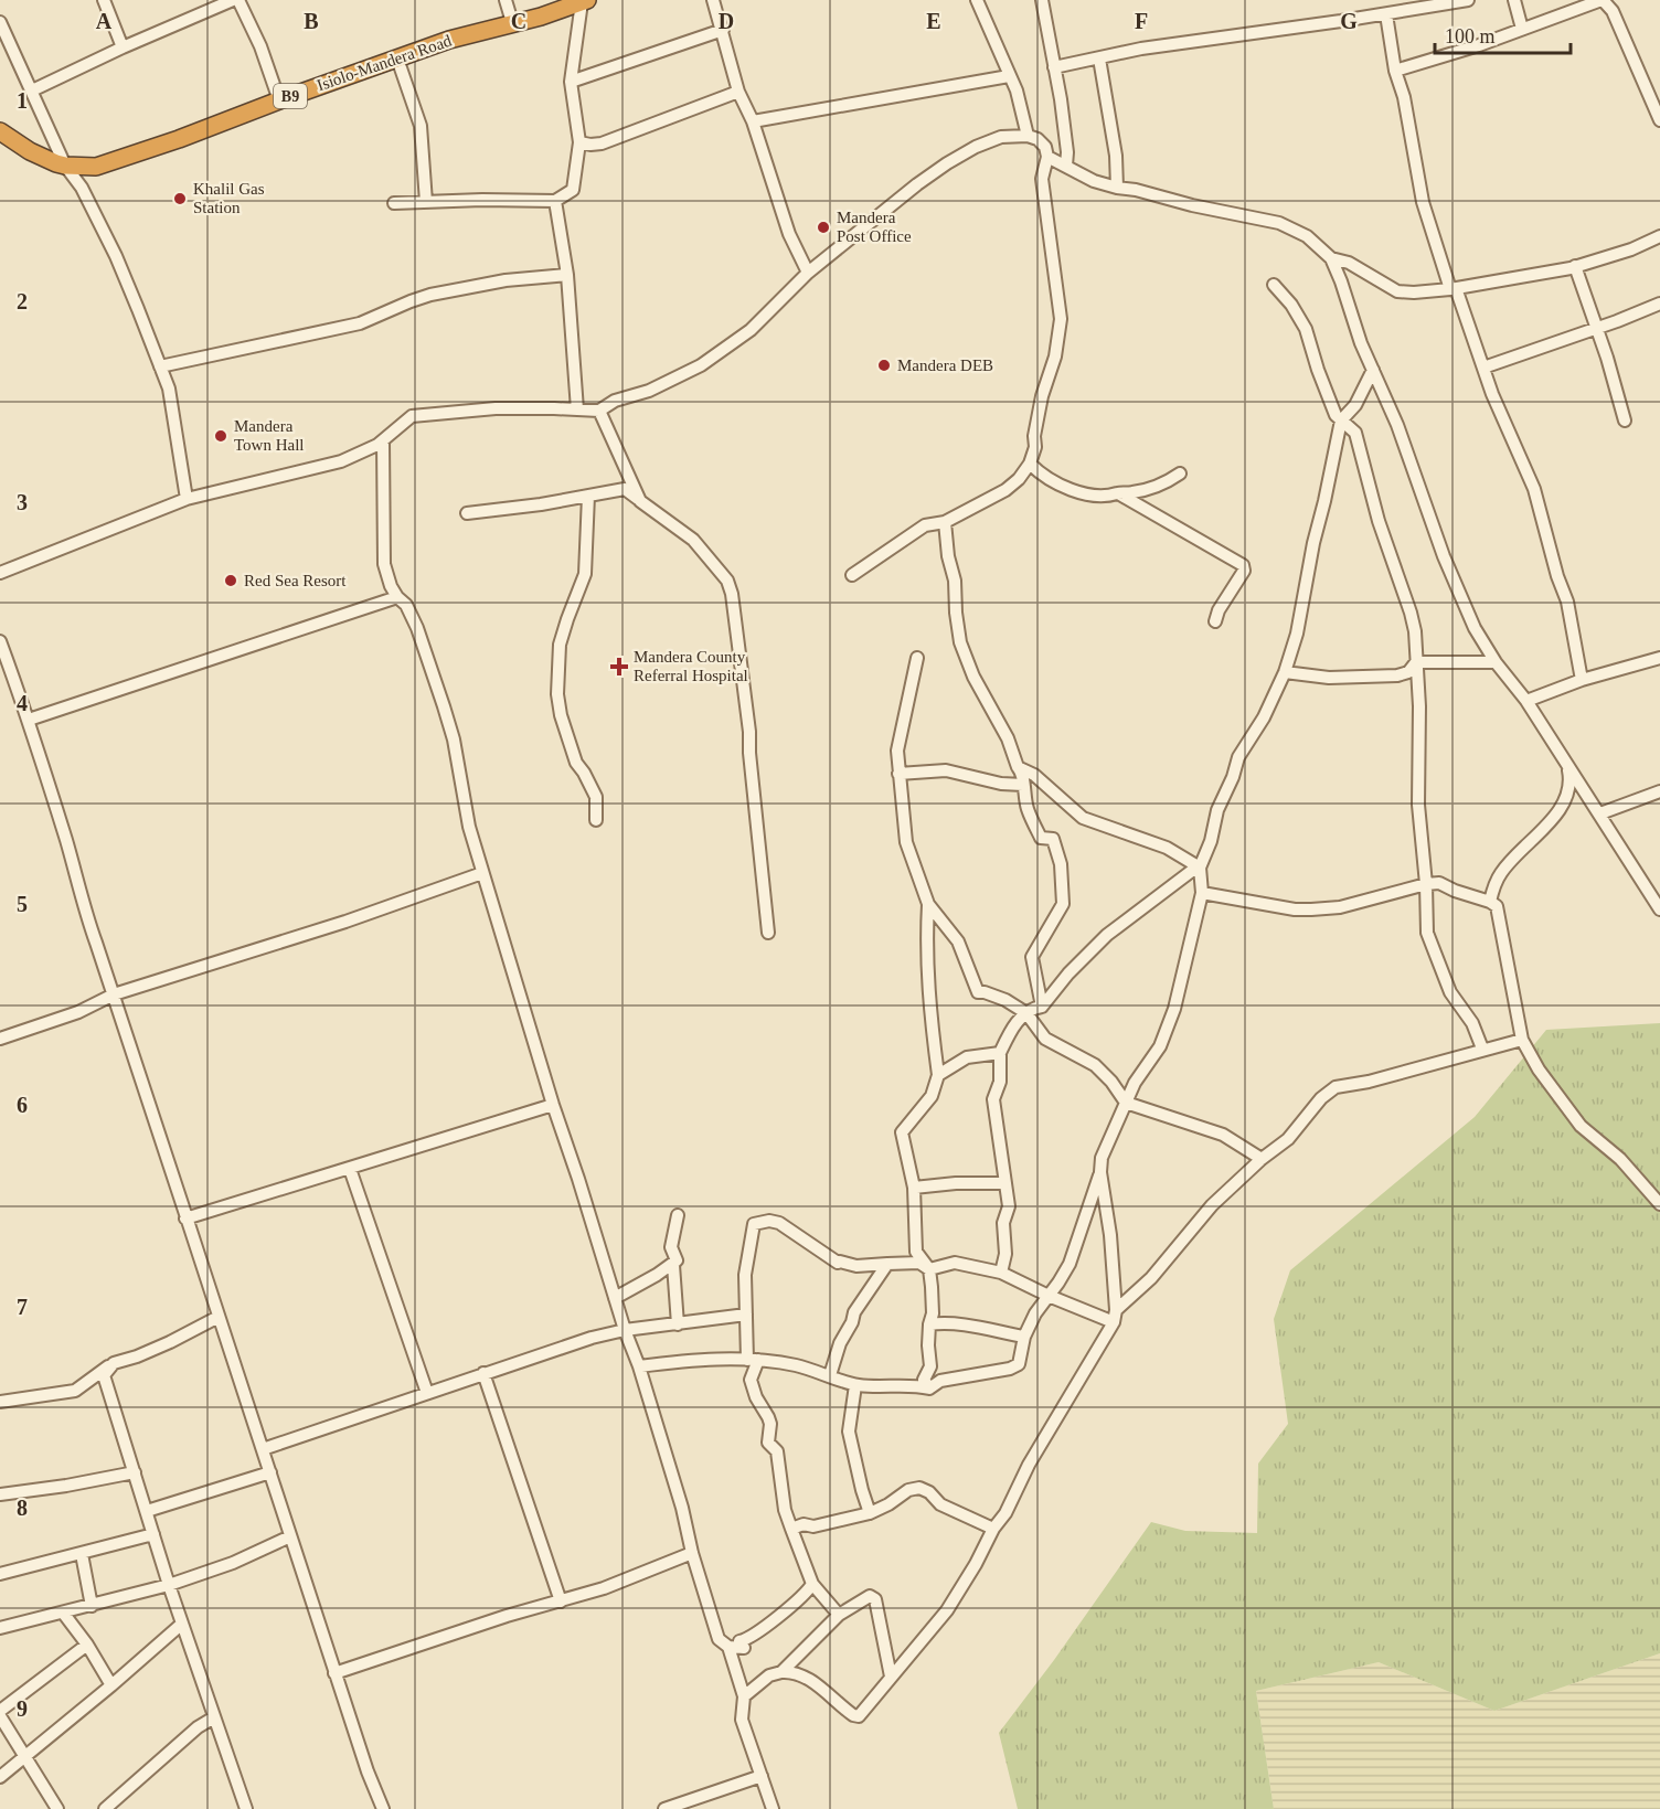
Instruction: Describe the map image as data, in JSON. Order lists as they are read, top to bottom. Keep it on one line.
{"streets":{"highway":["Isiolo-Mandera Road","B9"]},"places":{"other":["Khalil Gas Station","Mandera Post Office","Mandera DEB","Mandera Town Hall","Red Sea Resort"],"health":["Mandera County Referral Hospital"]},"scale_bar":"100 m","grid":{"columns":["A","B","C","D","E","F","G"],"rows":["1","2","3","4","5","6","7","8","9"]}}
